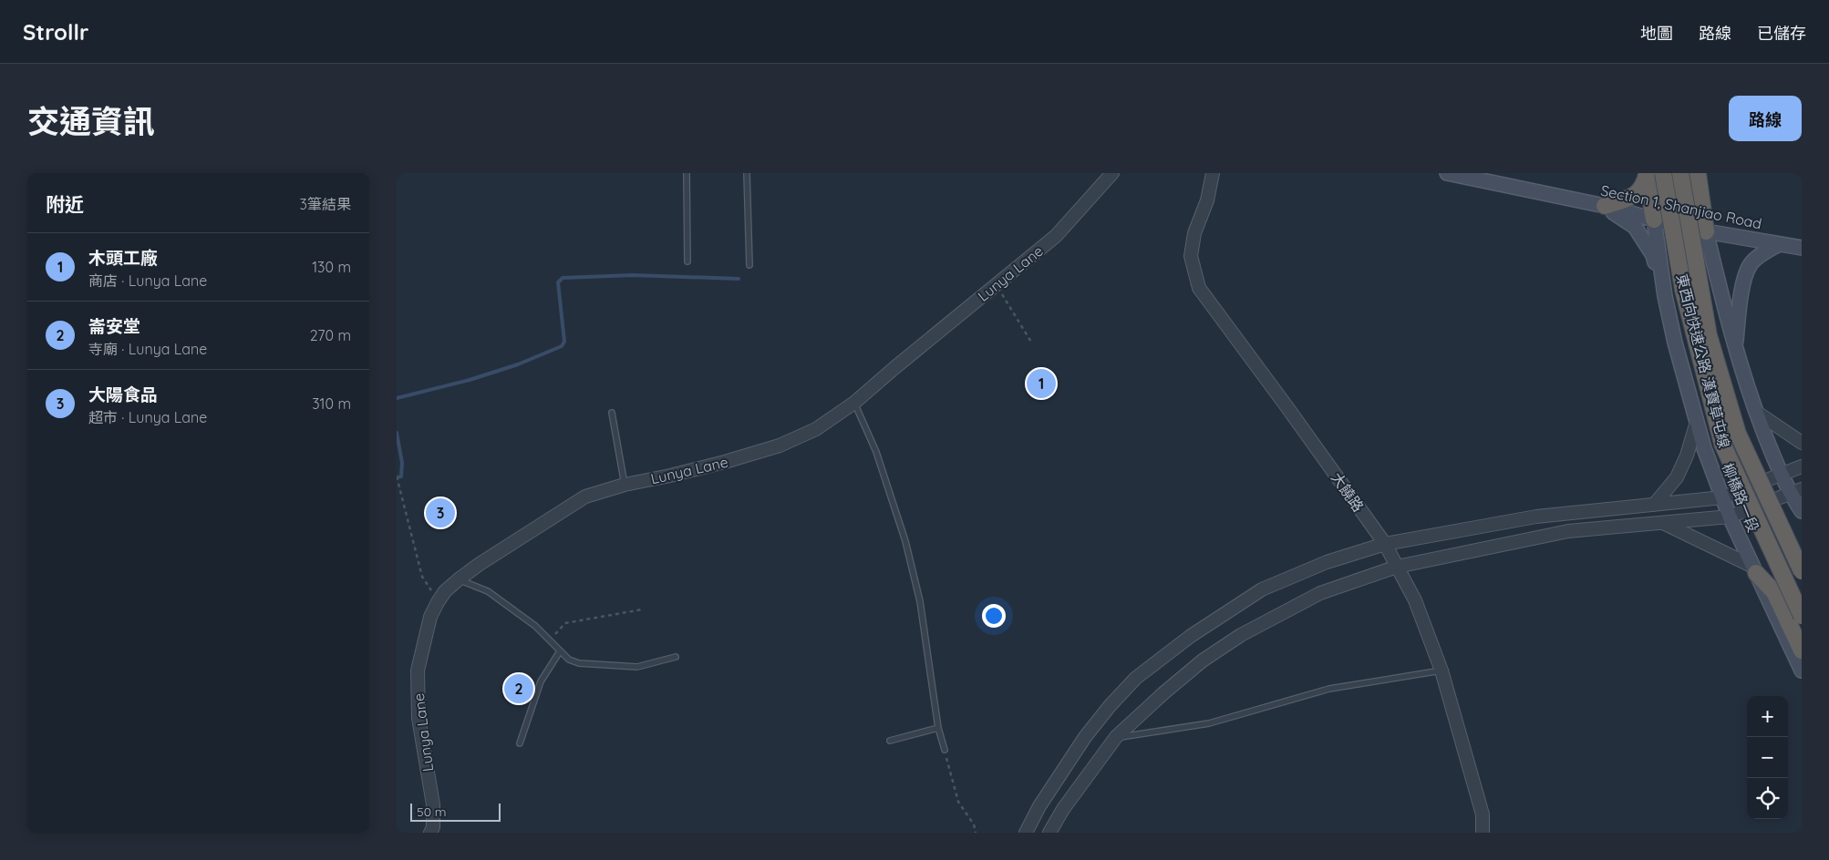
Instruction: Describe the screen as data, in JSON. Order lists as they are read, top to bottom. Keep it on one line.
{"streets":{"highway":["東西向快速公路 漢寶草屯線"],"main road":["Section 1, Shanjiao Road","柳橋路一段"],"street":["Lunya Lane","大饒路"]},"crossings":[["Section 1, Shanjiao Road","柳橋路一段"]],"scale_bar":"50 m","page":{"header":"Strollr","nav":["地圖","路線","已儲存"],"title":"交通資訊","buttons":"路線","heading":["附近","3筆結果"],"list":[{"mark":"1","name":"木頭工廠","note":"商店 · Lunya Lane","value":"130 m"},{"mark":"2","name":"崙安堂","note":"寺廟 · Lunya Lane","value":"270 m"},{"mark":"3","name":"大陽食品","note":"超市 · Lunya Lane","value":"310 m"}],"pins":["1","3","2"],"map_buttons":["+","−"],"scale":"50 m"}}
